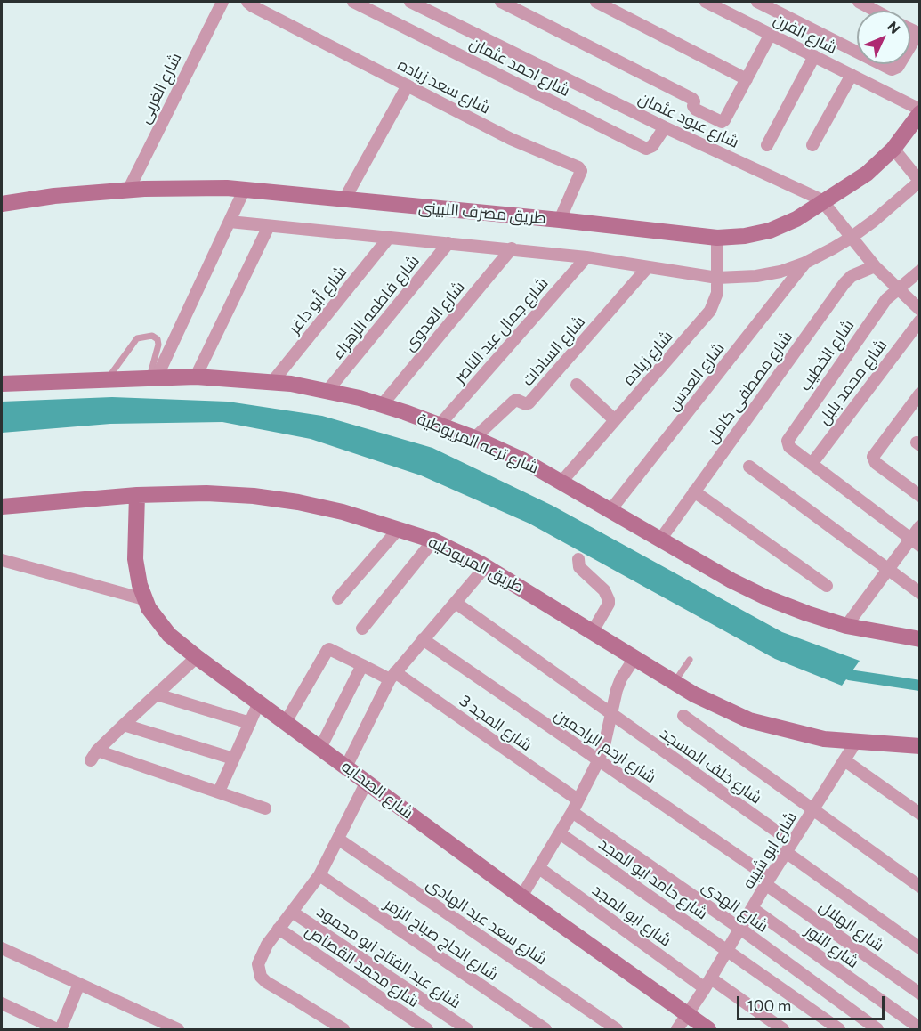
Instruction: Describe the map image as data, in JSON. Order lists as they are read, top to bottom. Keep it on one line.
{"streets":{"street":["شارع الفرن","شارع احمد عثمان","شارع سعد زياده","شارع الغربى","شارع عبود عثمان","طريق مصرف اللبينى","شارع أبو داغر","شارع فاطمه الزهراء","شارع العدوى","شارع جمال عبد الناصر","شارع السادات","شارع الخطيب","شارع زياده","شارع العدس","شارع محمد بلبل","شارع مصطفى كامل","شارع ترعه المريوطية","طريق المريوطيه","شارع المجد 3","شارع ارحم الراحمين","شارع خلف المسجد","شارع الصحابه","شارع ابو شيبه","شارع حامد ابو المجد","شارع الهدى","شارع ابو المجد","شارع سعد عبد الهادى","شارع الهلال","شارع الحاج صباح الزمر","شارع النور","شارع عبد الفتاح ابو محمود","شارع محمد القصاص"]},"crossings":[["شارع الفرن","طريق مصرف اللبينى"],["شارع احمد عثمان","شارع عبود عثمان"],["شارع سعد زياده","طريق مصرف اللبينى"],["شارع الغربى","طريق مصرف اللبينى"],["شارع عبود عثمان","طريق مصرف اللبينى"],["شارع عبود عثمان","شارع الخطيب"],["شارع عبود عثمان","شارع مصطفى كامل"],["طريق مصرف اللبينى","شارع أبو داغر"],["طريق مصرف اللبينى","شارع فاطمه الزهراء"],["طريق مصرف اللبينى","شارع العدوى"],["طريق مصرف اللبينى","شارع جمال عبد الناصر"],["طريق مصرف اللبينى","شارع السادات"],["طريق مصرف اللبينى","شارع زياده"],["طريق مصرف اللبينى","شارع العدس"],["شارع أبو داغر","شارع ترعه المريوطية"],["شارع فاطمه الزهراء","شارع ترعه المريوطية"],["شارع العدوى","شارع ترعه المريوطية"],["شارع جمال عبد الناصر","شارع ترعه المريوطية"],["شارع السادات","شارع ترعه المريوطية"],["شارع الخطيب","شارع محمد بلبل"],["شارع زياده","شارع ترعه المريوطية"],["شارع العدس","شارع ترعه المريوطية"],["شارع مصطفى كامل","شارع ترعه المريوطية"],["طريق المريوطيه","شارع الصحابه"],["طريق المريوطيه","شارع ابو شيبه"],["شارع المجد 3","شارع الصحابه"],["شارع ارحم الراحمين","شارع ابو شيبه"],["شارع ارحم الراحمين","شارع الهلال"],["شارع خلف المسجد","شارع ابو شيبه"],["شارع الصحابه","شارع ابو شيبه"],["شارع ابو شيبه","شارع حامد ابو المجد"],["شارع ابو شيبه","شارع الهدى"],["شارع ابو شيبه","شارع ابو المجد"],["شارع ابو شيبه","شارع الهلال"],["شارع ابو شيبه","شارع النور"]],"scale_bar":"100 m","north":"top right"}
